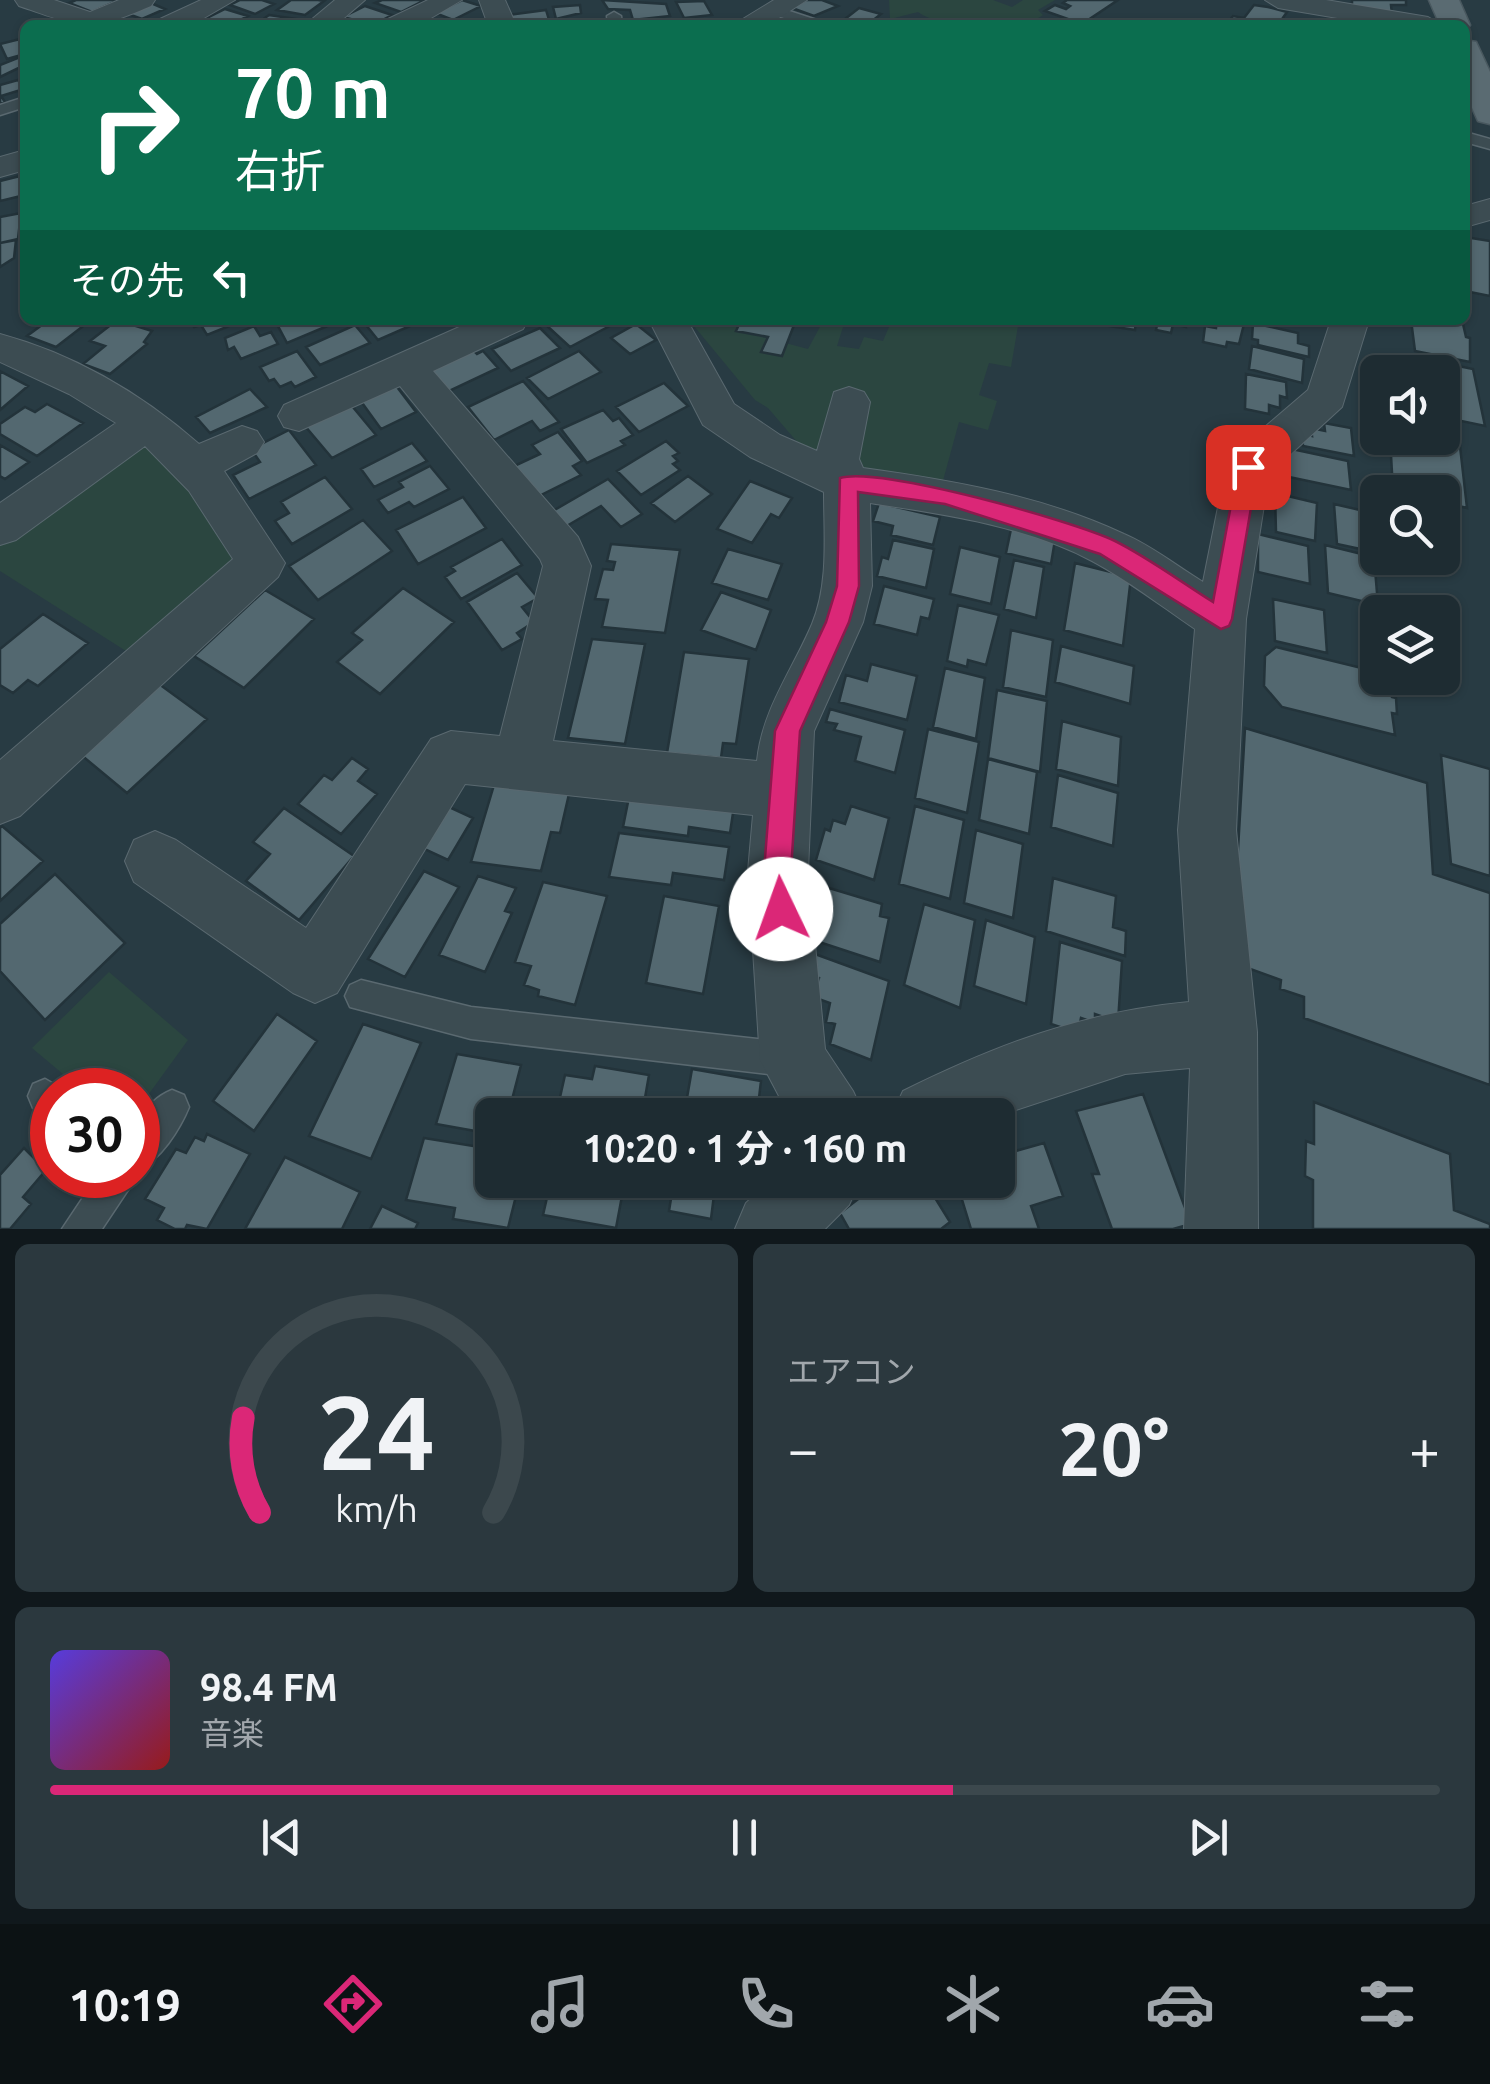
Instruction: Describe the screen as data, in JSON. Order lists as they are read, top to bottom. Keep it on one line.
{"page":{"turn":["70 m","右折"],"then":"その先","limit":"30","trip":"10:20 · 1 分 · 160 m","tile":"エアコン","heat":["−","20°","+"],"song":["98.4 FM","音楽"],"tabs":"10:19","gauge":["24","km/h"]}}
